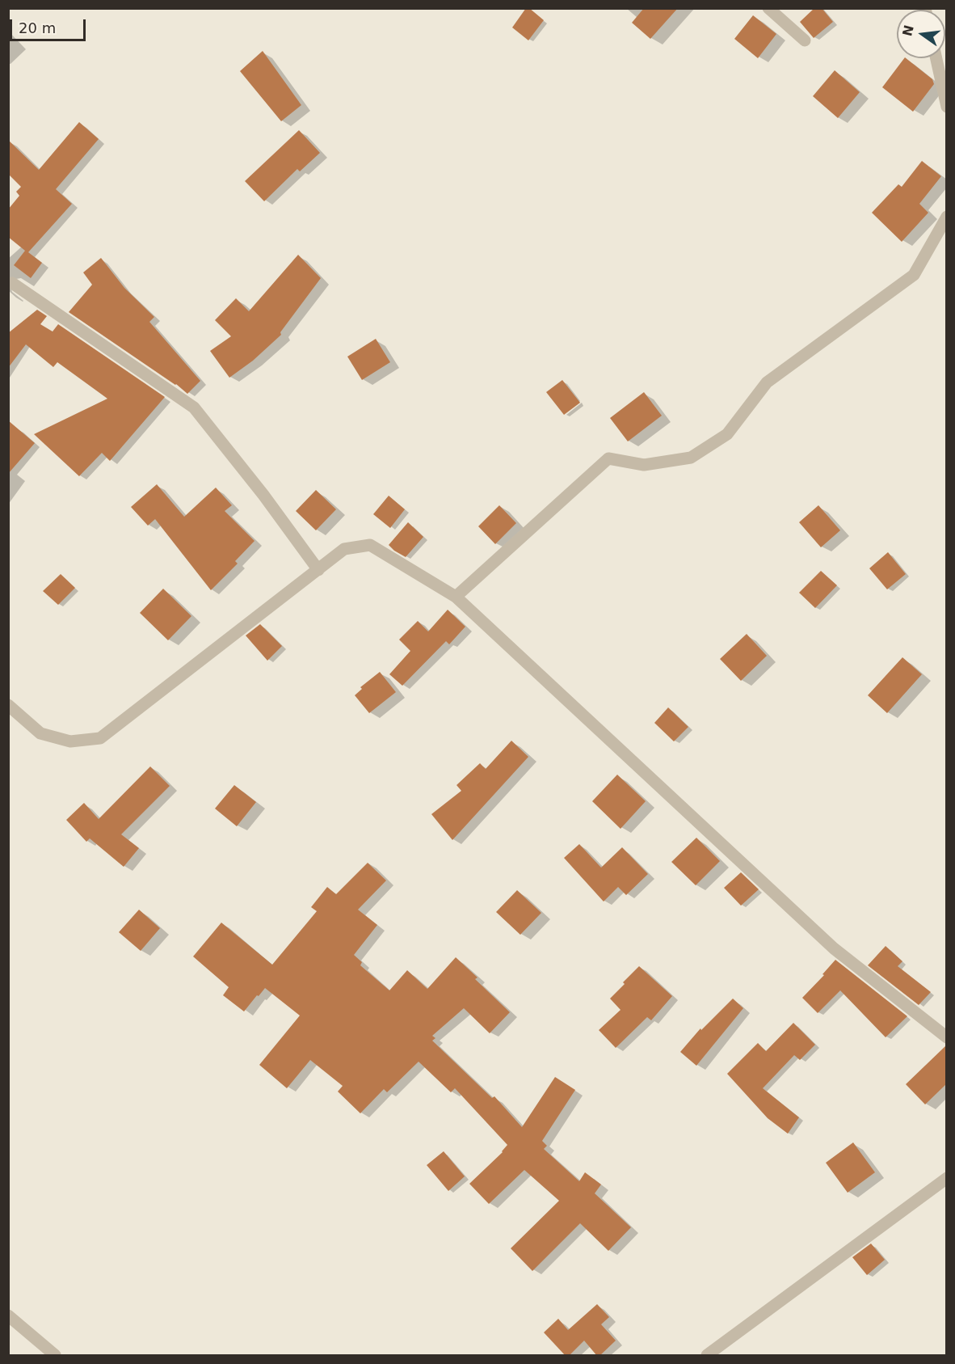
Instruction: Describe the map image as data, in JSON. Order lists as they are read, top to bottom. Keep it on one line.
{"scale_bar":"20 m","north":"left"}
